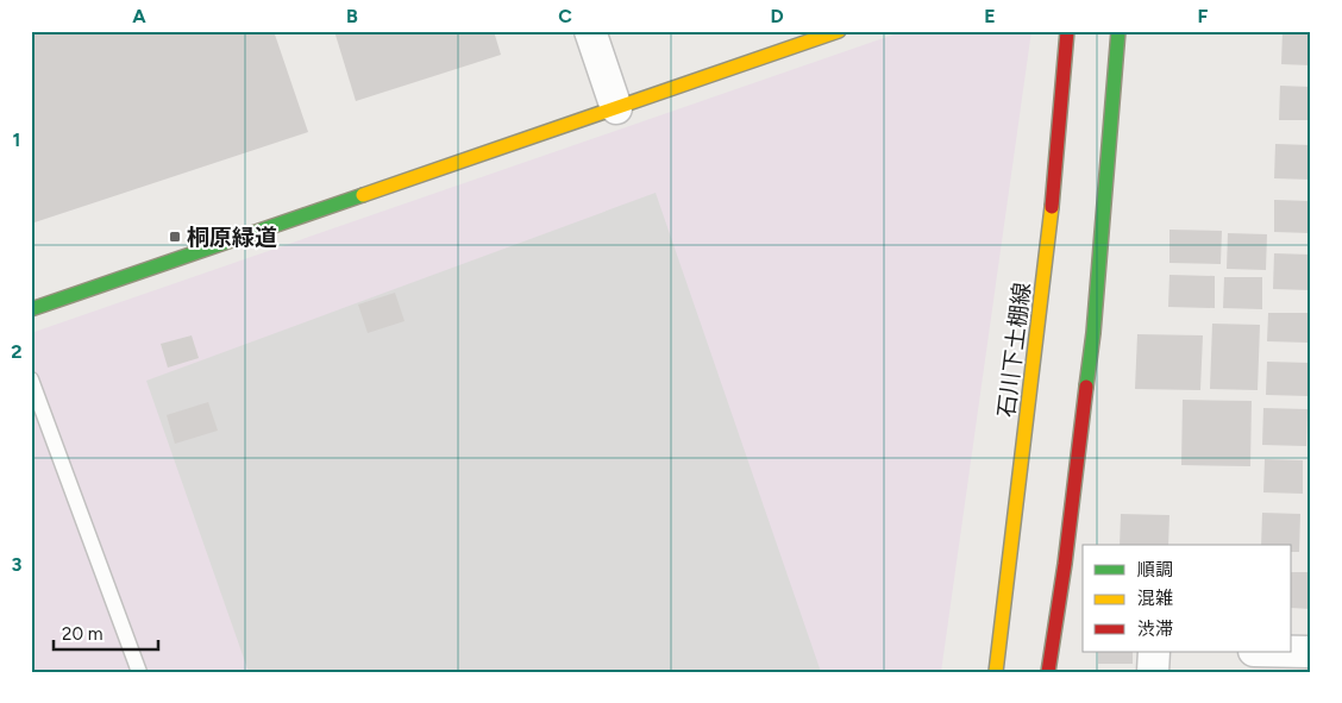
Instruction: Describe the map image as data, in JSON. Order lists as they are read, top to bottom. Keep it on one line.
{"streets":{"street":["石川下土棚線"]},"places":{"transit":["桐原緑道"]},"legend":["順調","混雑","渋滞"],"scale_bar":"20 m","grid":{"columns":["A","B","C","D","E","F"],"rows":["1","2","3"]}}
